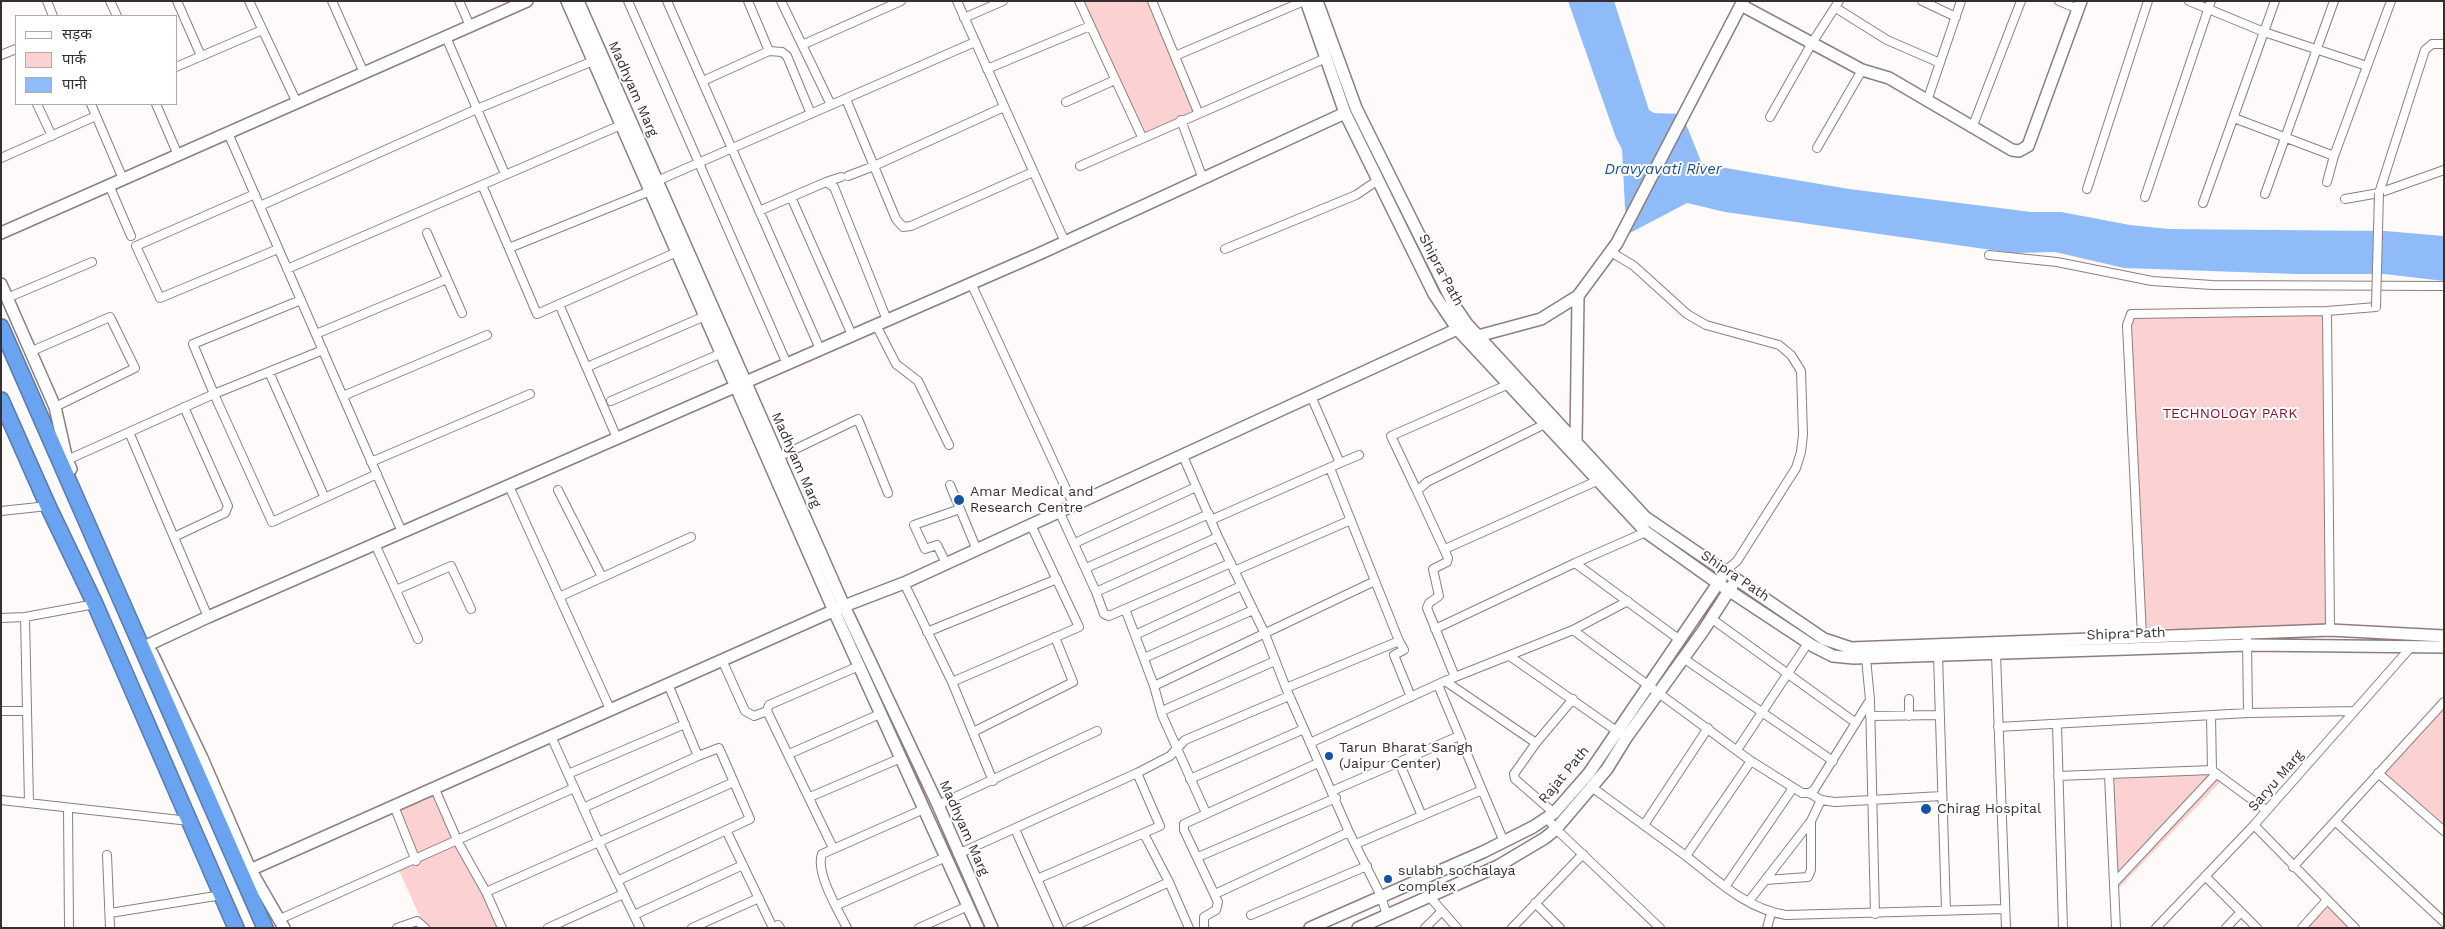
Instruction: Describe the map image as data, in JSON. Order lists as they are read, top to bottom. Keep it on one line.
{"streets":{"street":["Madhyam Marg","Shipra Path","Rajat Path","Saryu Marg"]},"crossings":[["Shipra Path","Rajat Path"],["Shipra Path","Saryu Marg"]],"water":["Dravyavati River"],"parks":["TECHNOLOGY PARK"],"places":["Amar Medical and Research Centre","Tarun Bharat Sangh (Jaipur Center)","Chirag Hospital","sulabh sochalaya complex"],"legend":["सड़क","पार्क","पानी"]}
